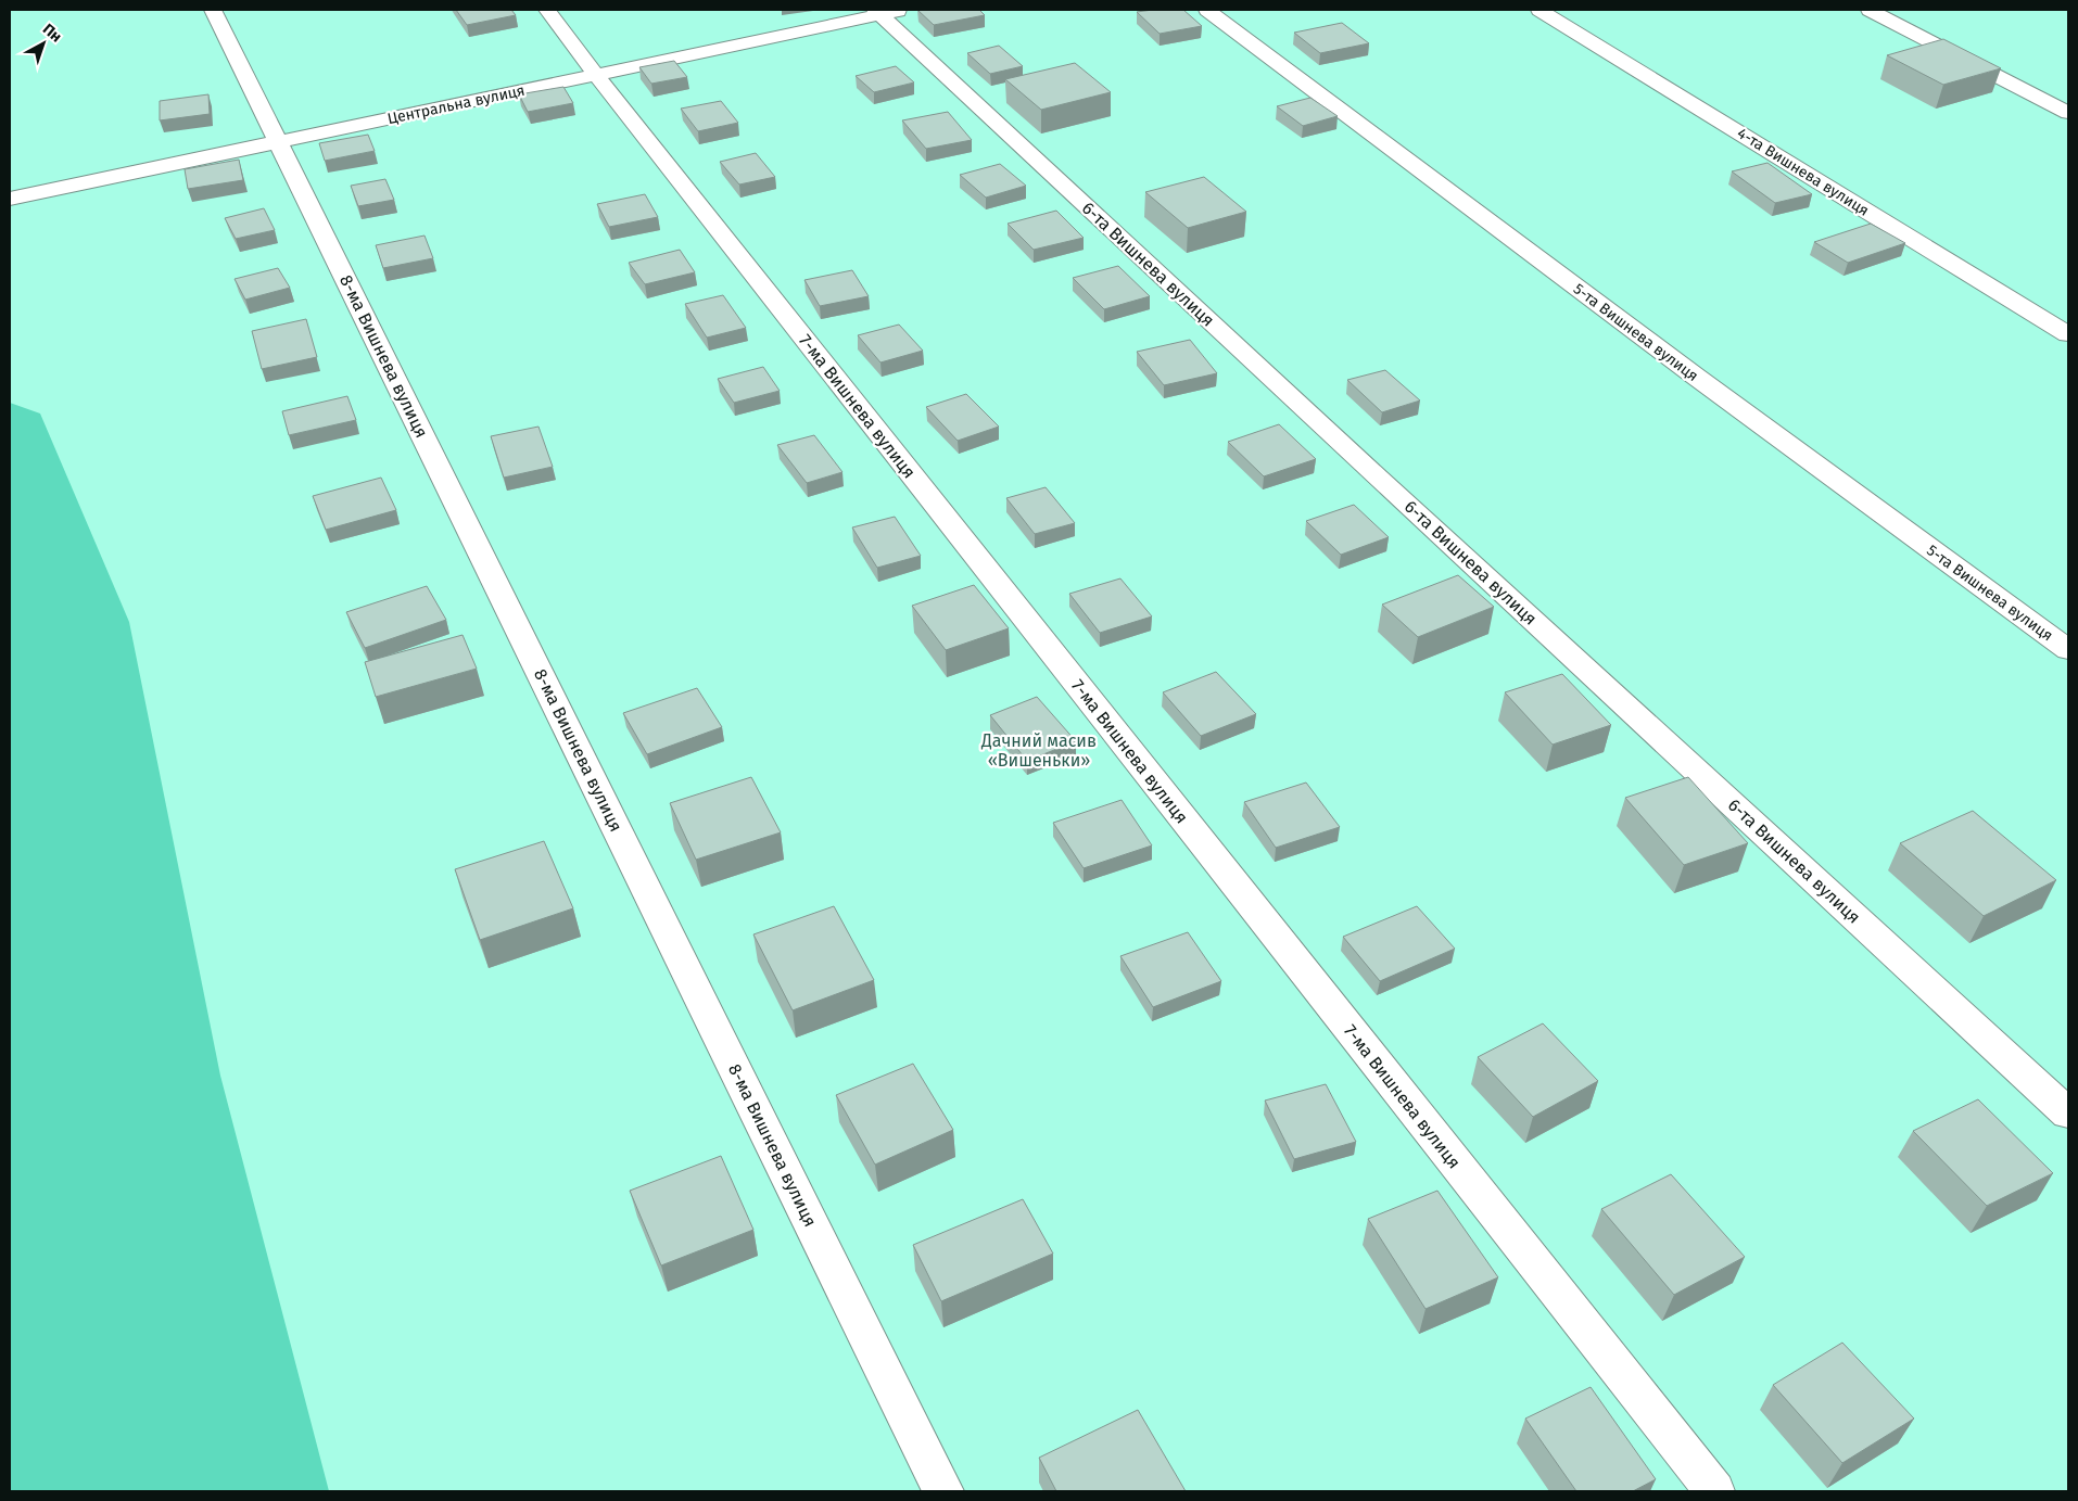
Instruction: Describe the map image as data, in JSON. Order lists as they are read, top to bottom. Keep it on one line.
{"streets":{"street":["Центральна вулиця","4-та Вишнева вулиця","6-та Вишнева вулиця","5-та Вишнева вулиця","8-ма Вишнева вулиця","7-ма Вишнева вулиця"]},"crossings":[["Центральна вулиця","6-та Вишнева вулиця"],["Центральна вулиця","8-ма Вишнева вулиця"],["Центральна вулиця","7-ма Вишнева вулиця"]],"parks":["Дачний масив «Вишеньки»"],"north":"top right"}
